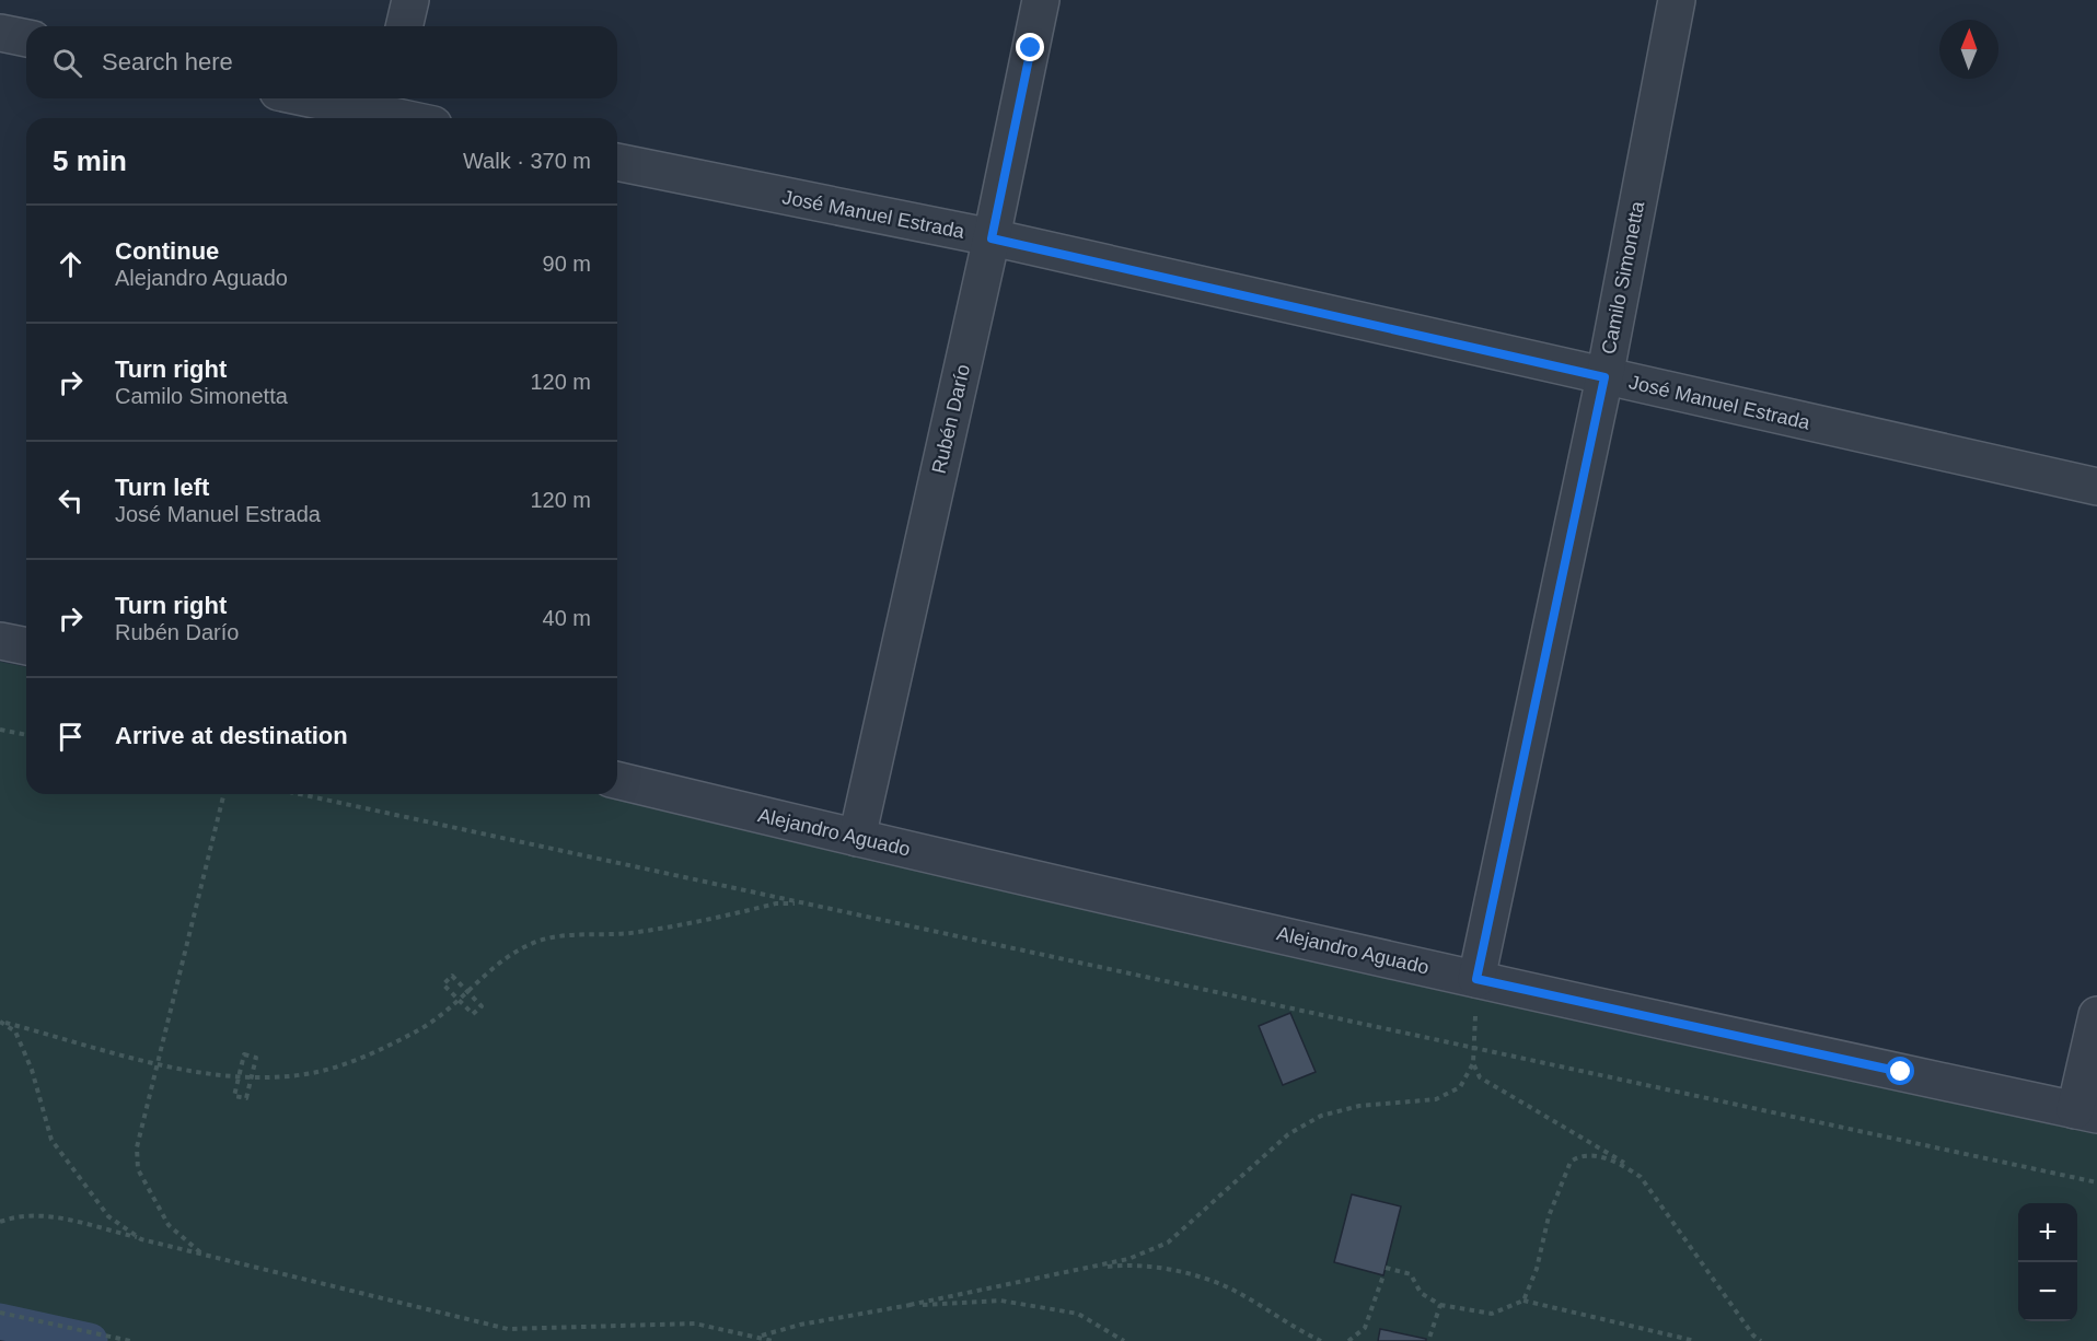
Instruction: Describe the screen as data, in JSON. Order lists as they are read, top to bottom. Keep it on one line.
{"streets":{"street":["José Manuel Estrada","Camilo Simonetta","Rubén Darío","Alejandro Aguado"]},"crossings":[["José Manuel Estrada","Camilo Simonetta"],["José Manuel Estrada","Rubén Darío"],["Camilo Simonetta","Alejandro Aguado"],["Rubén Darío","Alejandro Aguado"]],"north":"top","page":{"search":"Search here","heading":["5 min","Walk · 370 m"],"list":[["Continue","Alejandro Aguado","90 m"],["Turn right","Camilo Simonetta","120 m"],["Turn left","José Manuel Estrada","120 m"],["Turn right","Rubén Darío","40 m"],"Arrive at destination"],"map_buttons":["+","−"]}}
